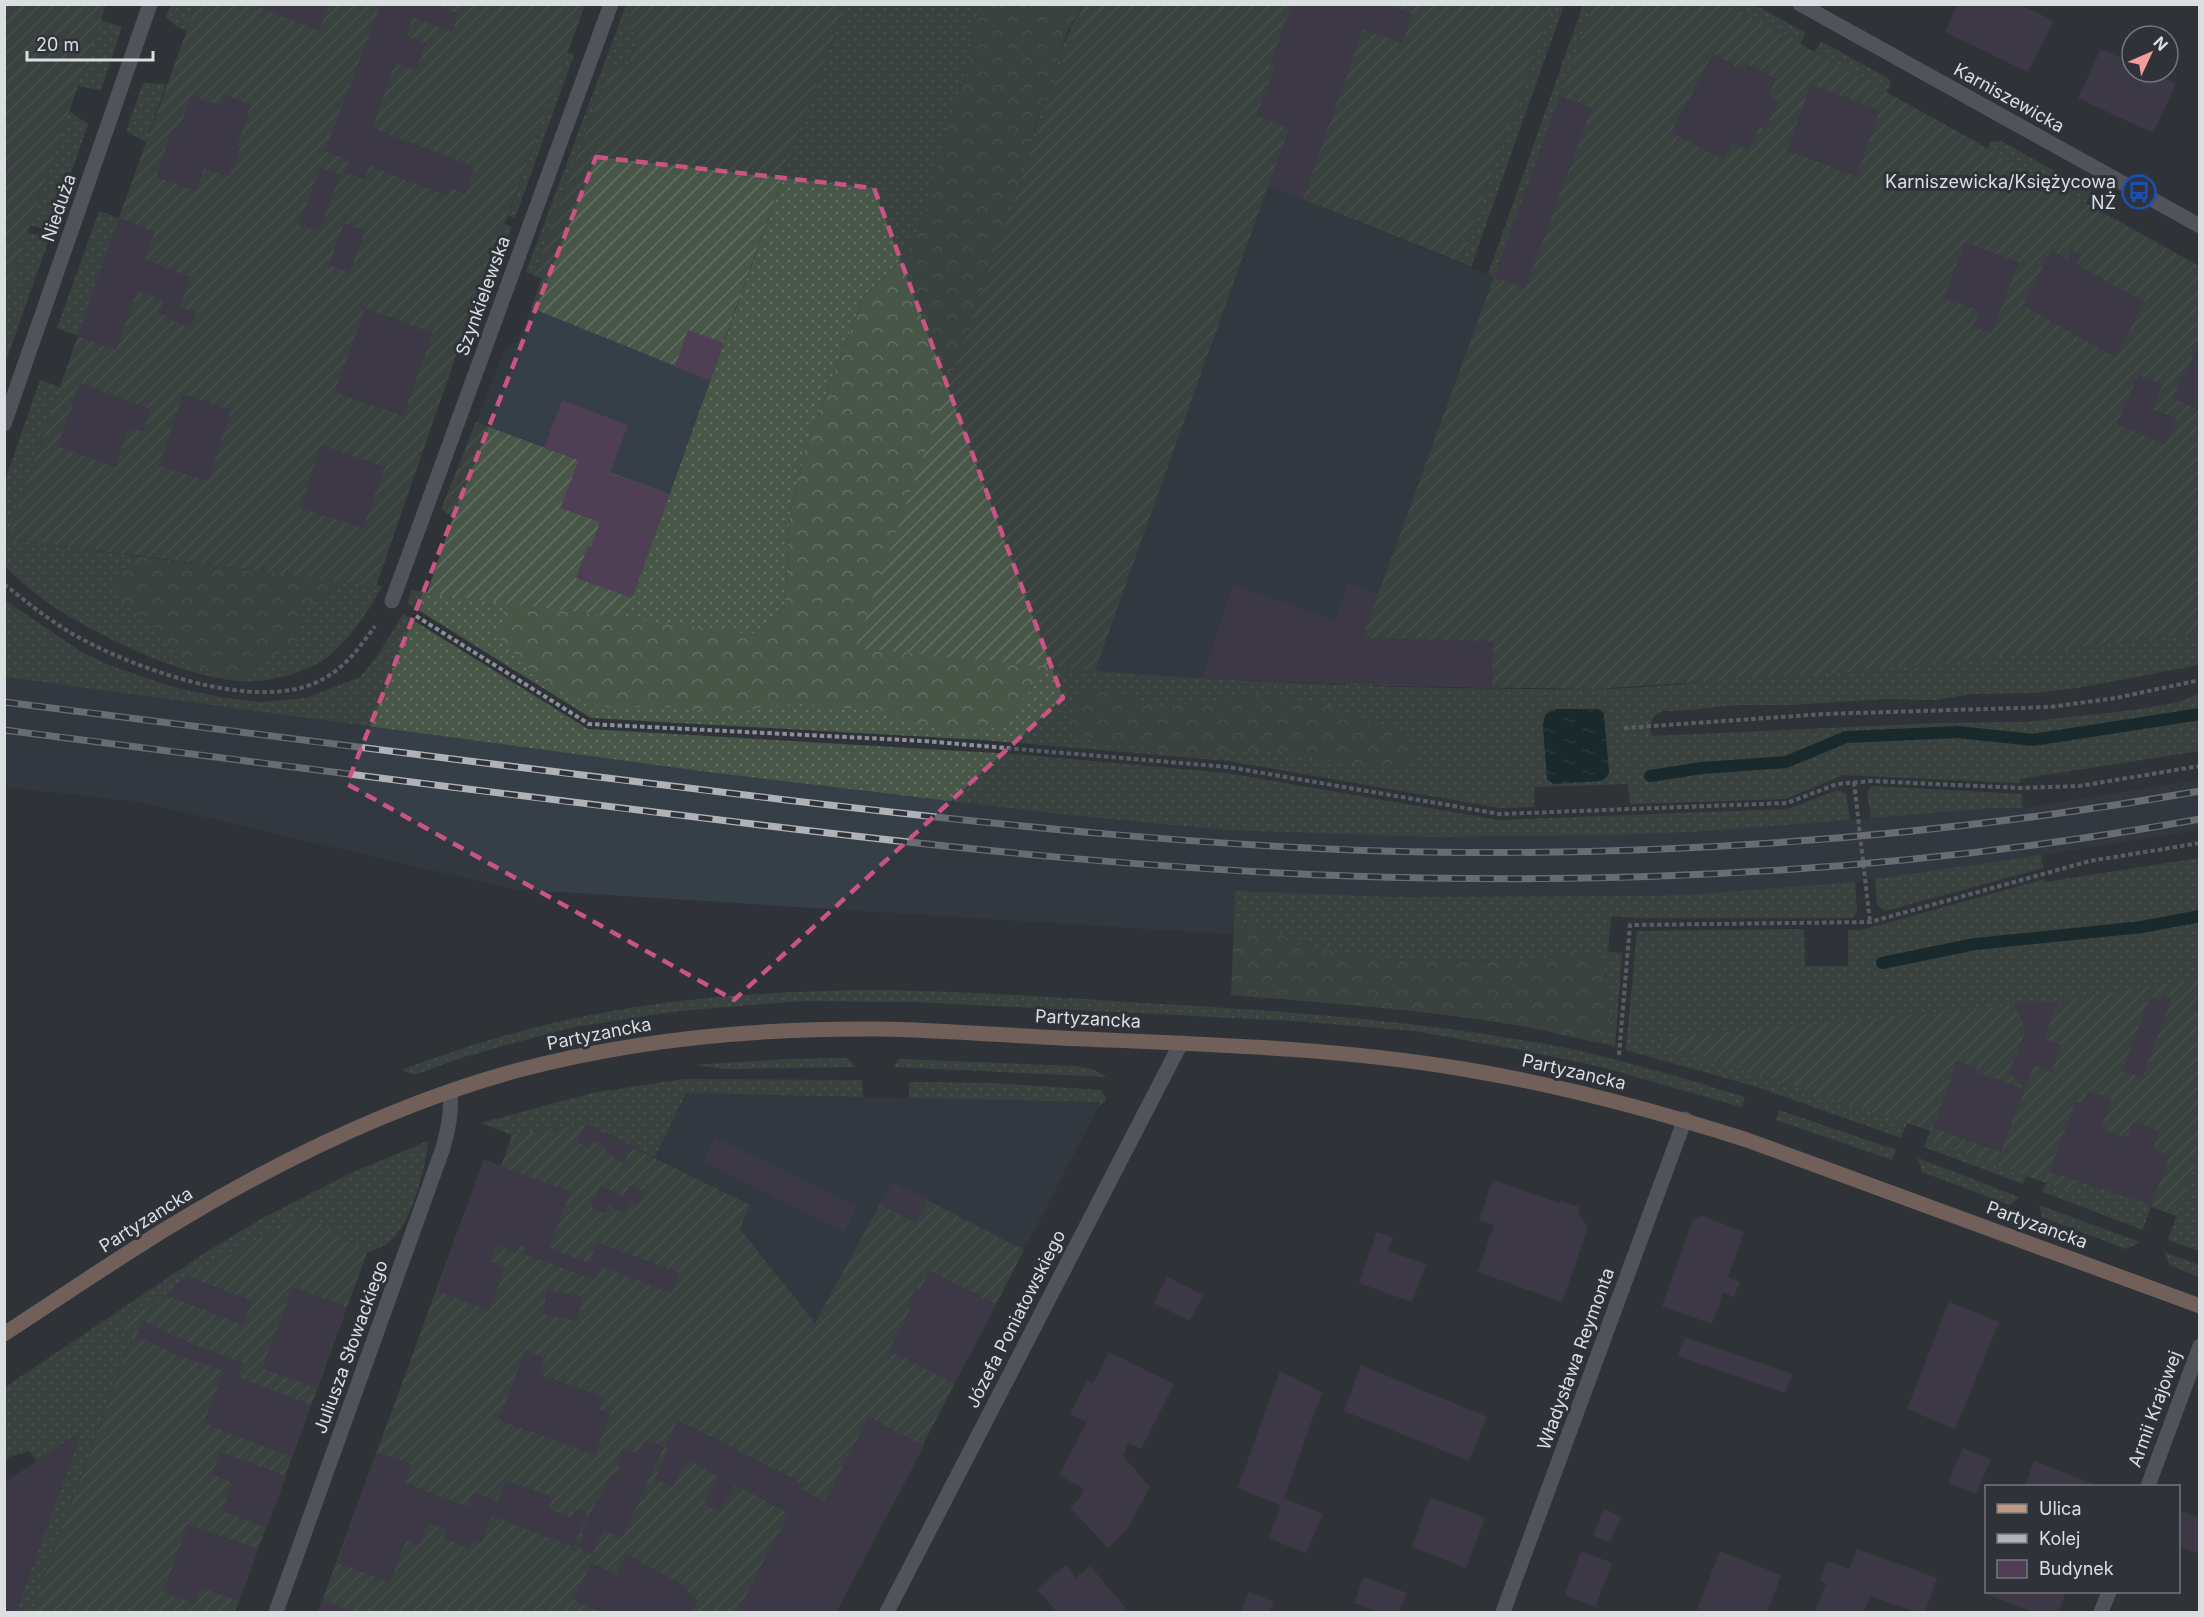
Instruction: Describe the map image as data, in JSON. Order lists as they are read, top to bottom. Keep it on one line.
{"streets":{"main road":["Partyzancka"],"street":["Karniszewicka","Nieduża","Szynkielewska","Józefa Poniatowskiego","Juliusza Słowackiego","Władysława Reymonta","Armii Krajowej"]},"crossings":[["Partyzancka","Józefa Poniatowskiego"],["Partyzancka","Juliusza Słowackiego"],["Partyzancka","Władysława Reymonta"]],"places":{"bus stop":["Karniszewicka/Księżycowa NŻ"]},"legend":["Ulica","Kolej","Budynek"],"scale_bar":"20 m","north":"top right"}
